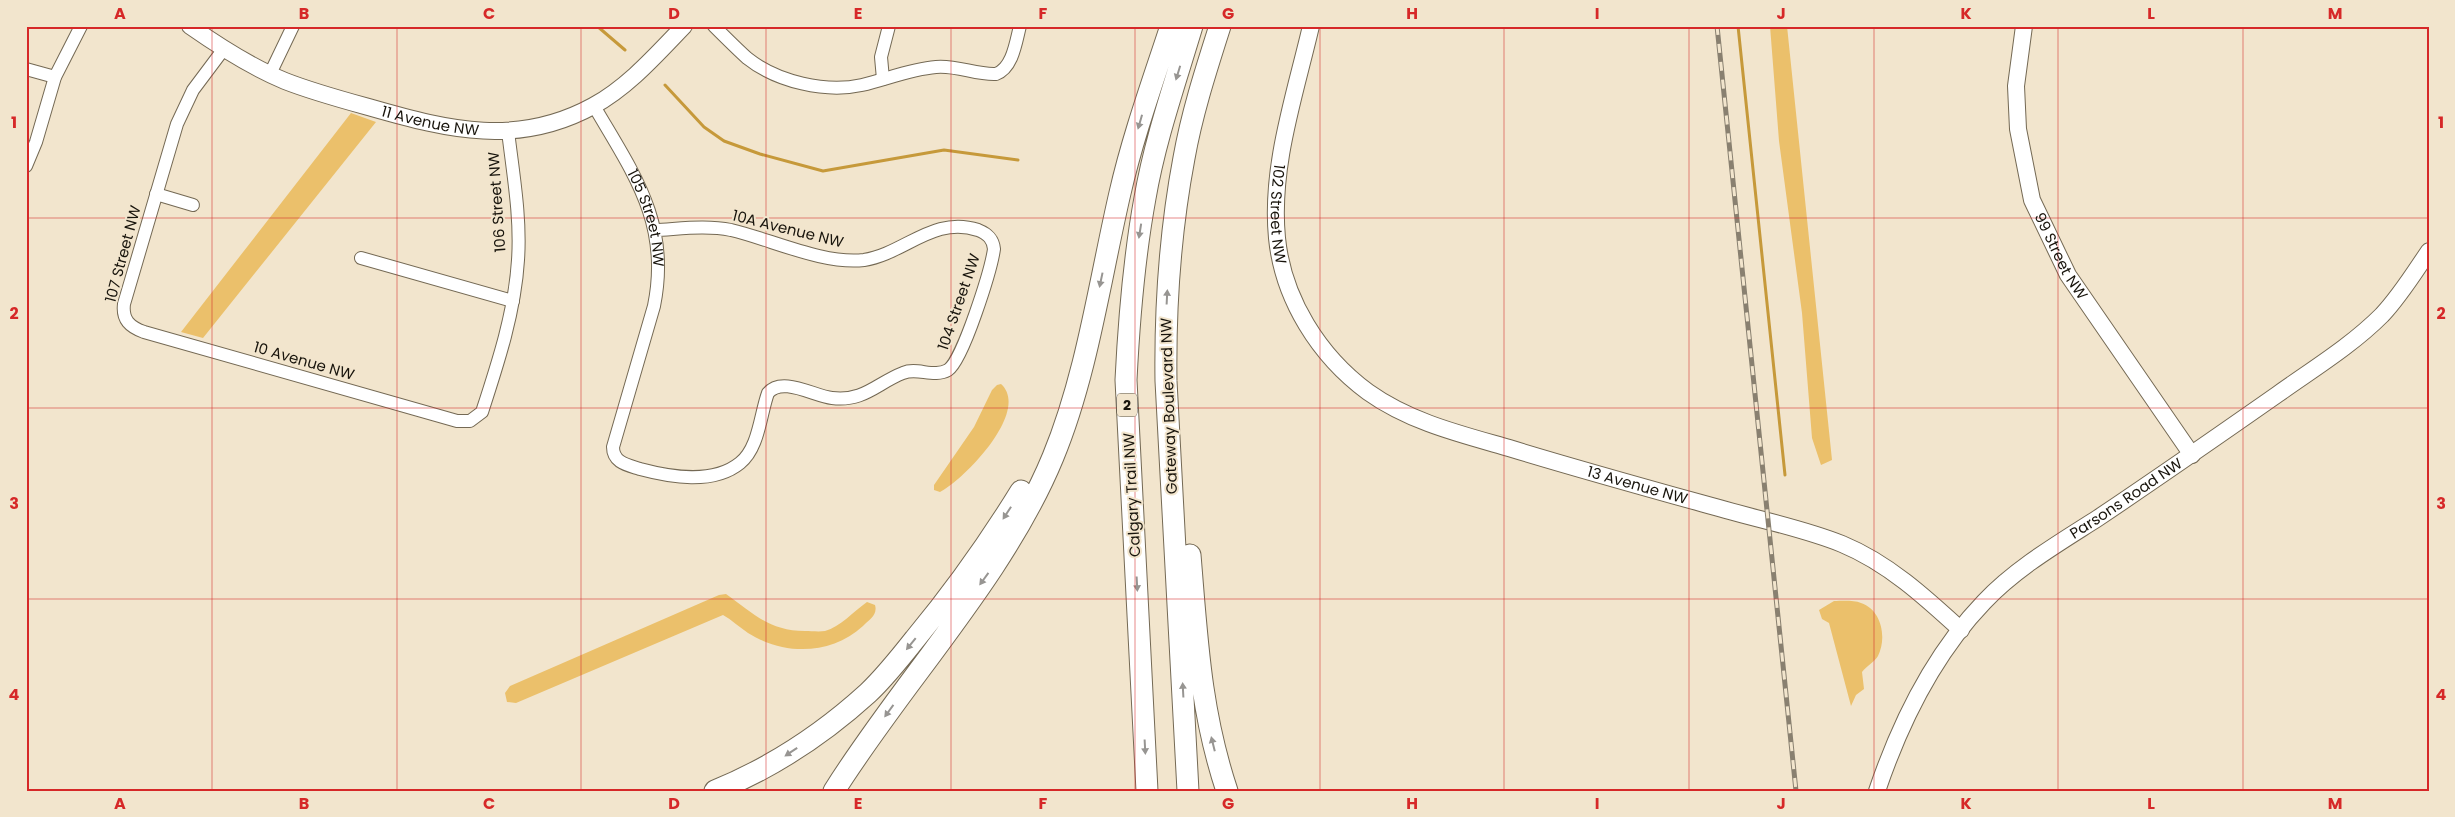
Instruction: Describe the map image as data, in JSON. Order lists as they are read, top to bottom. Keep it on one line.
{"streets":{"highway":["2","Gateway Boulevard NW","Calgary Trail NW"],"street":["11 Avenue NW","106 Street NW","102 Street NW","105 Street NW","10A Avenue NW","107 Street NW","99 Street NW","104 Street NW","10 Avenue NW","13 Avenue NW","Parsons Road NW"]},"crossings":[["11 Avenue NW","106 Street NW"],["11 Avenue NW","105 Street NW"],["11 Avenue NW","107 Street NW"],["106 Street NW","10 Avenue NW"],["102 Street NW","13 Avenue NW"],["105 Street NW","10A Avenue NW"],["105 Street NW","104 Street NW"],["10A Avenue NW","104 Street NW"],["107 Street NW","10 Avenue NW"],["99 Street NW","Parsons Road NW"],["13 Avenue NW","Parsons Road NW"]],"grid":{"columns":["A","B","C","D","E","F","G","H","I","J","K","L","M"],"rows":["1","2","3","4"]}}
